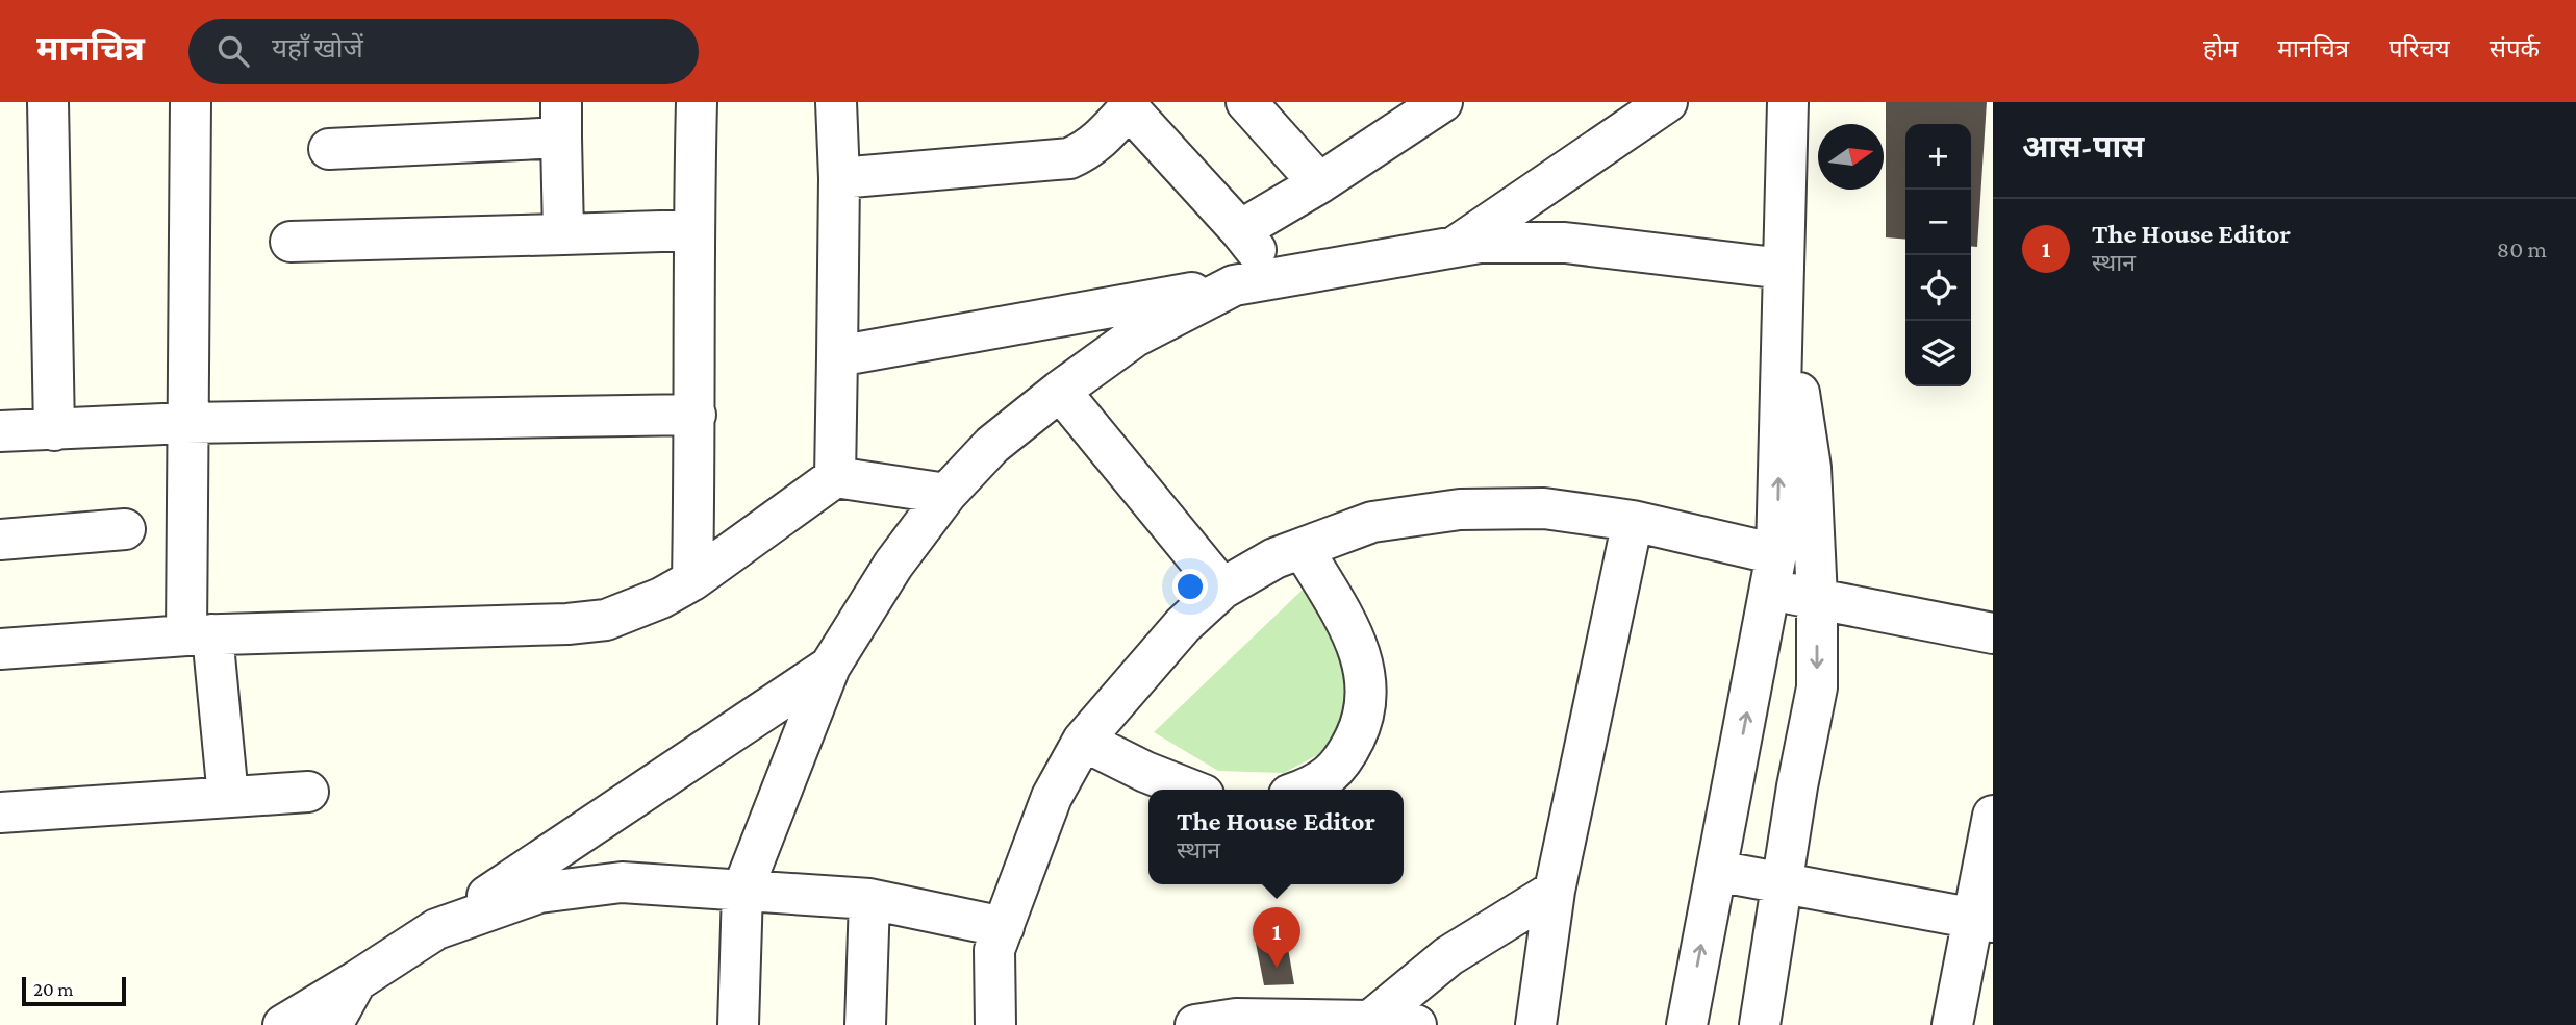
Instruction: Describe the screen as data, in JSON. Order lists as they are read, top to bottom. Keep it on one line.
{"scale_bar":"20 m","north":"right","page":{"header":"मानचित्र","search":"यहाँ खोजें","nav":["होम","मानचित्र","परिचय","संपर्क"],"heading":"आस-पास","map_buttons":["+","−"],"list":[{"mark":"1","name":"The House Editor","note":"स्थान","value":"80 m"}],"popup":["The House Editor","स्थान"],"pins":"1","scale":"20 m"}}
